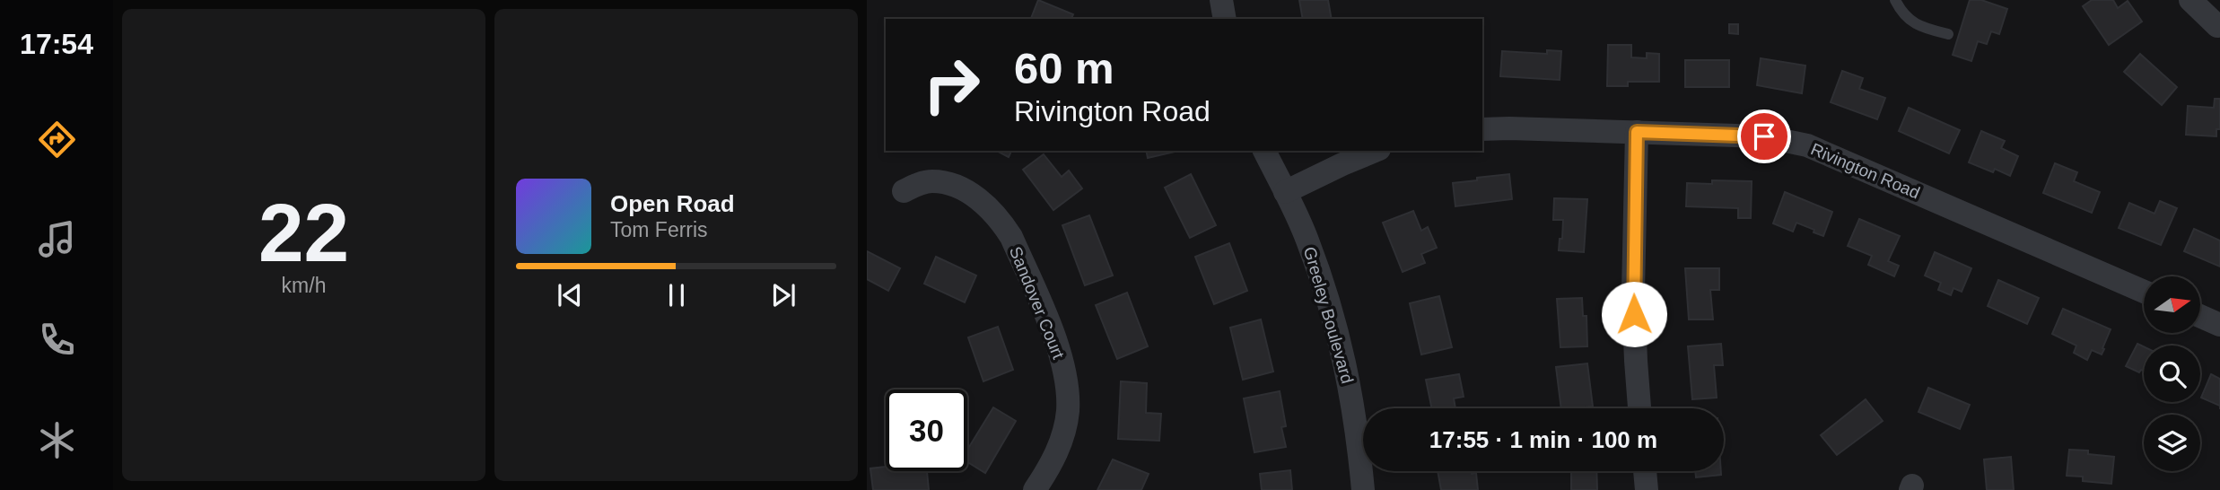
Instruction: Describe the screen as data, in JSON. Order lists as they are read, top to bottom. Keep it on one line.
{"streets":{"street":["Rivington Road","Sandover Court","Greeley Boulevard"]},"north":"right","page":{"tabs":"17:54","tile":["22","km/h"],"turn":["60 m","Rivington Road"],"song":["Open Road","Tom Ferris"],"limit":"30","trip":"17:55 · 1 min · 100 m"}}
